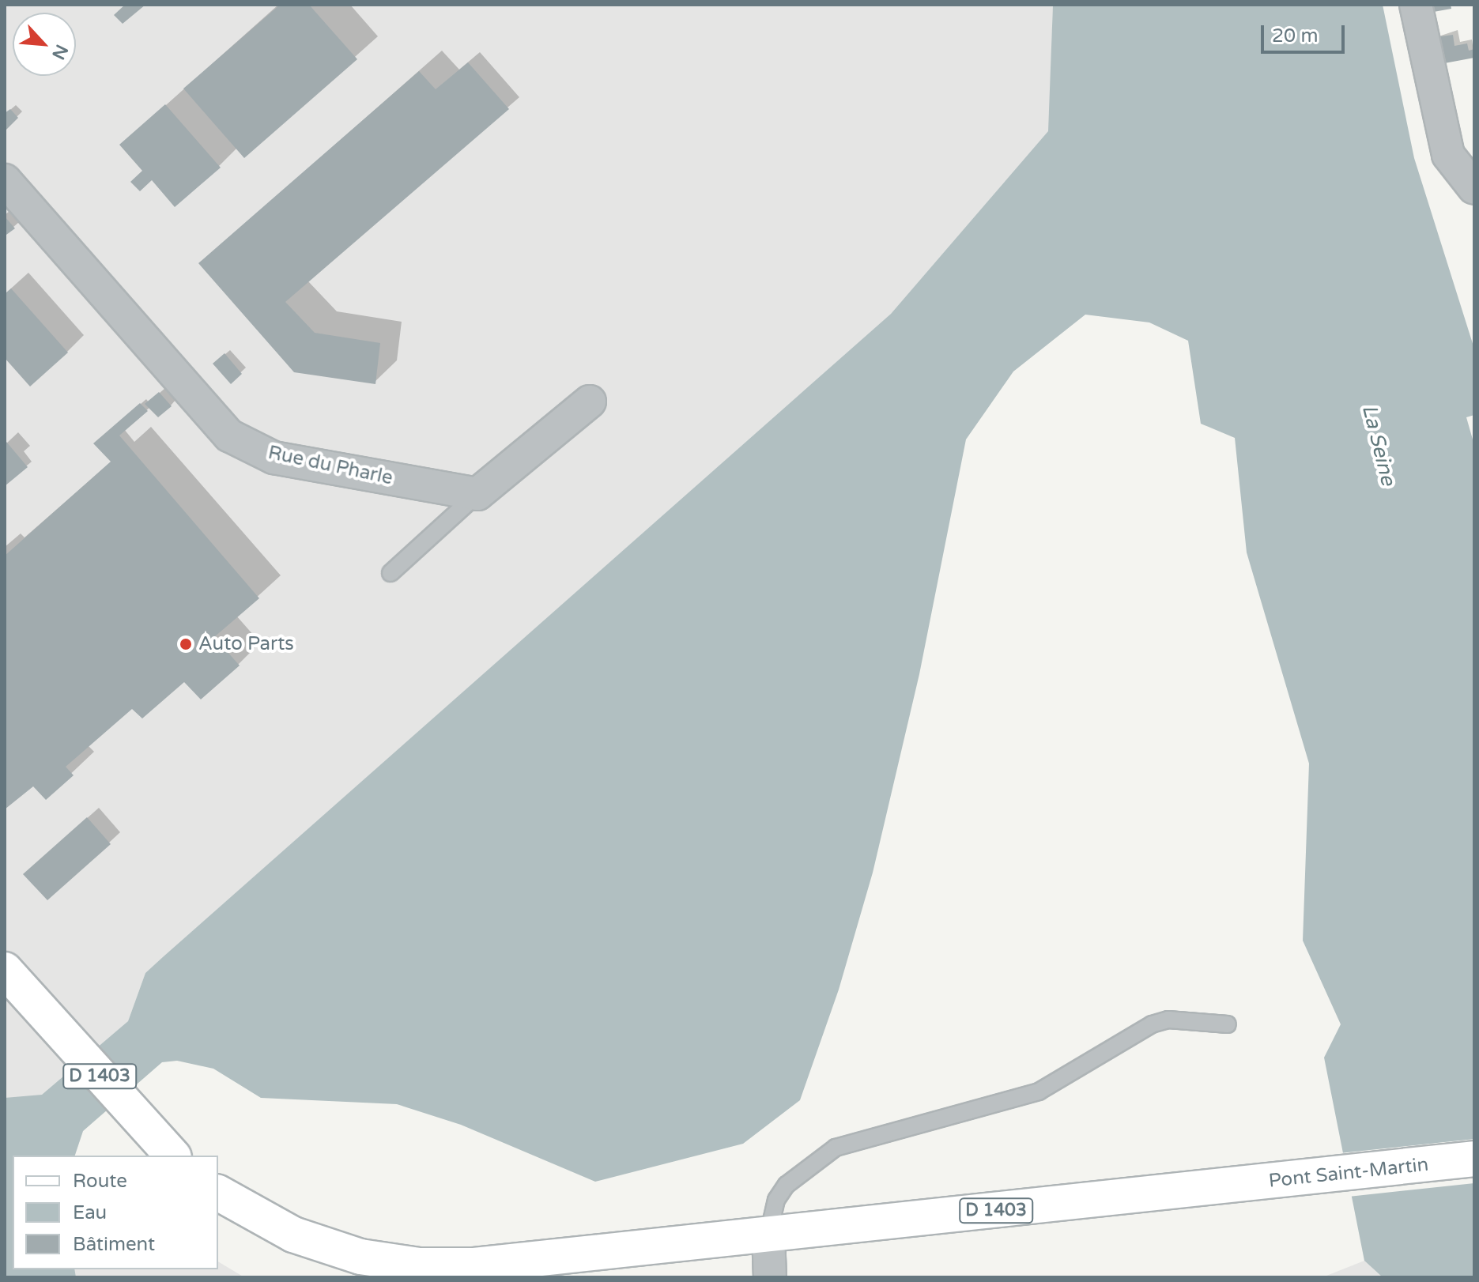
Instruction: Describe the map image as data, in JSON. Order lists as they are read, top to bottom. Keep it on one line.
{"streets":{"main road":["D 1403","Pont Saint-Martin"],"street":["Rue du Pharle"]},"crossings":[["D 1403","Pont Saint-Martin"]],"water":["La Seine"],"places":["Auto Parts"],"legend":["Route","Eau","Bâtiment"],"scale_bar":"20 m","north":"bottom right"}
